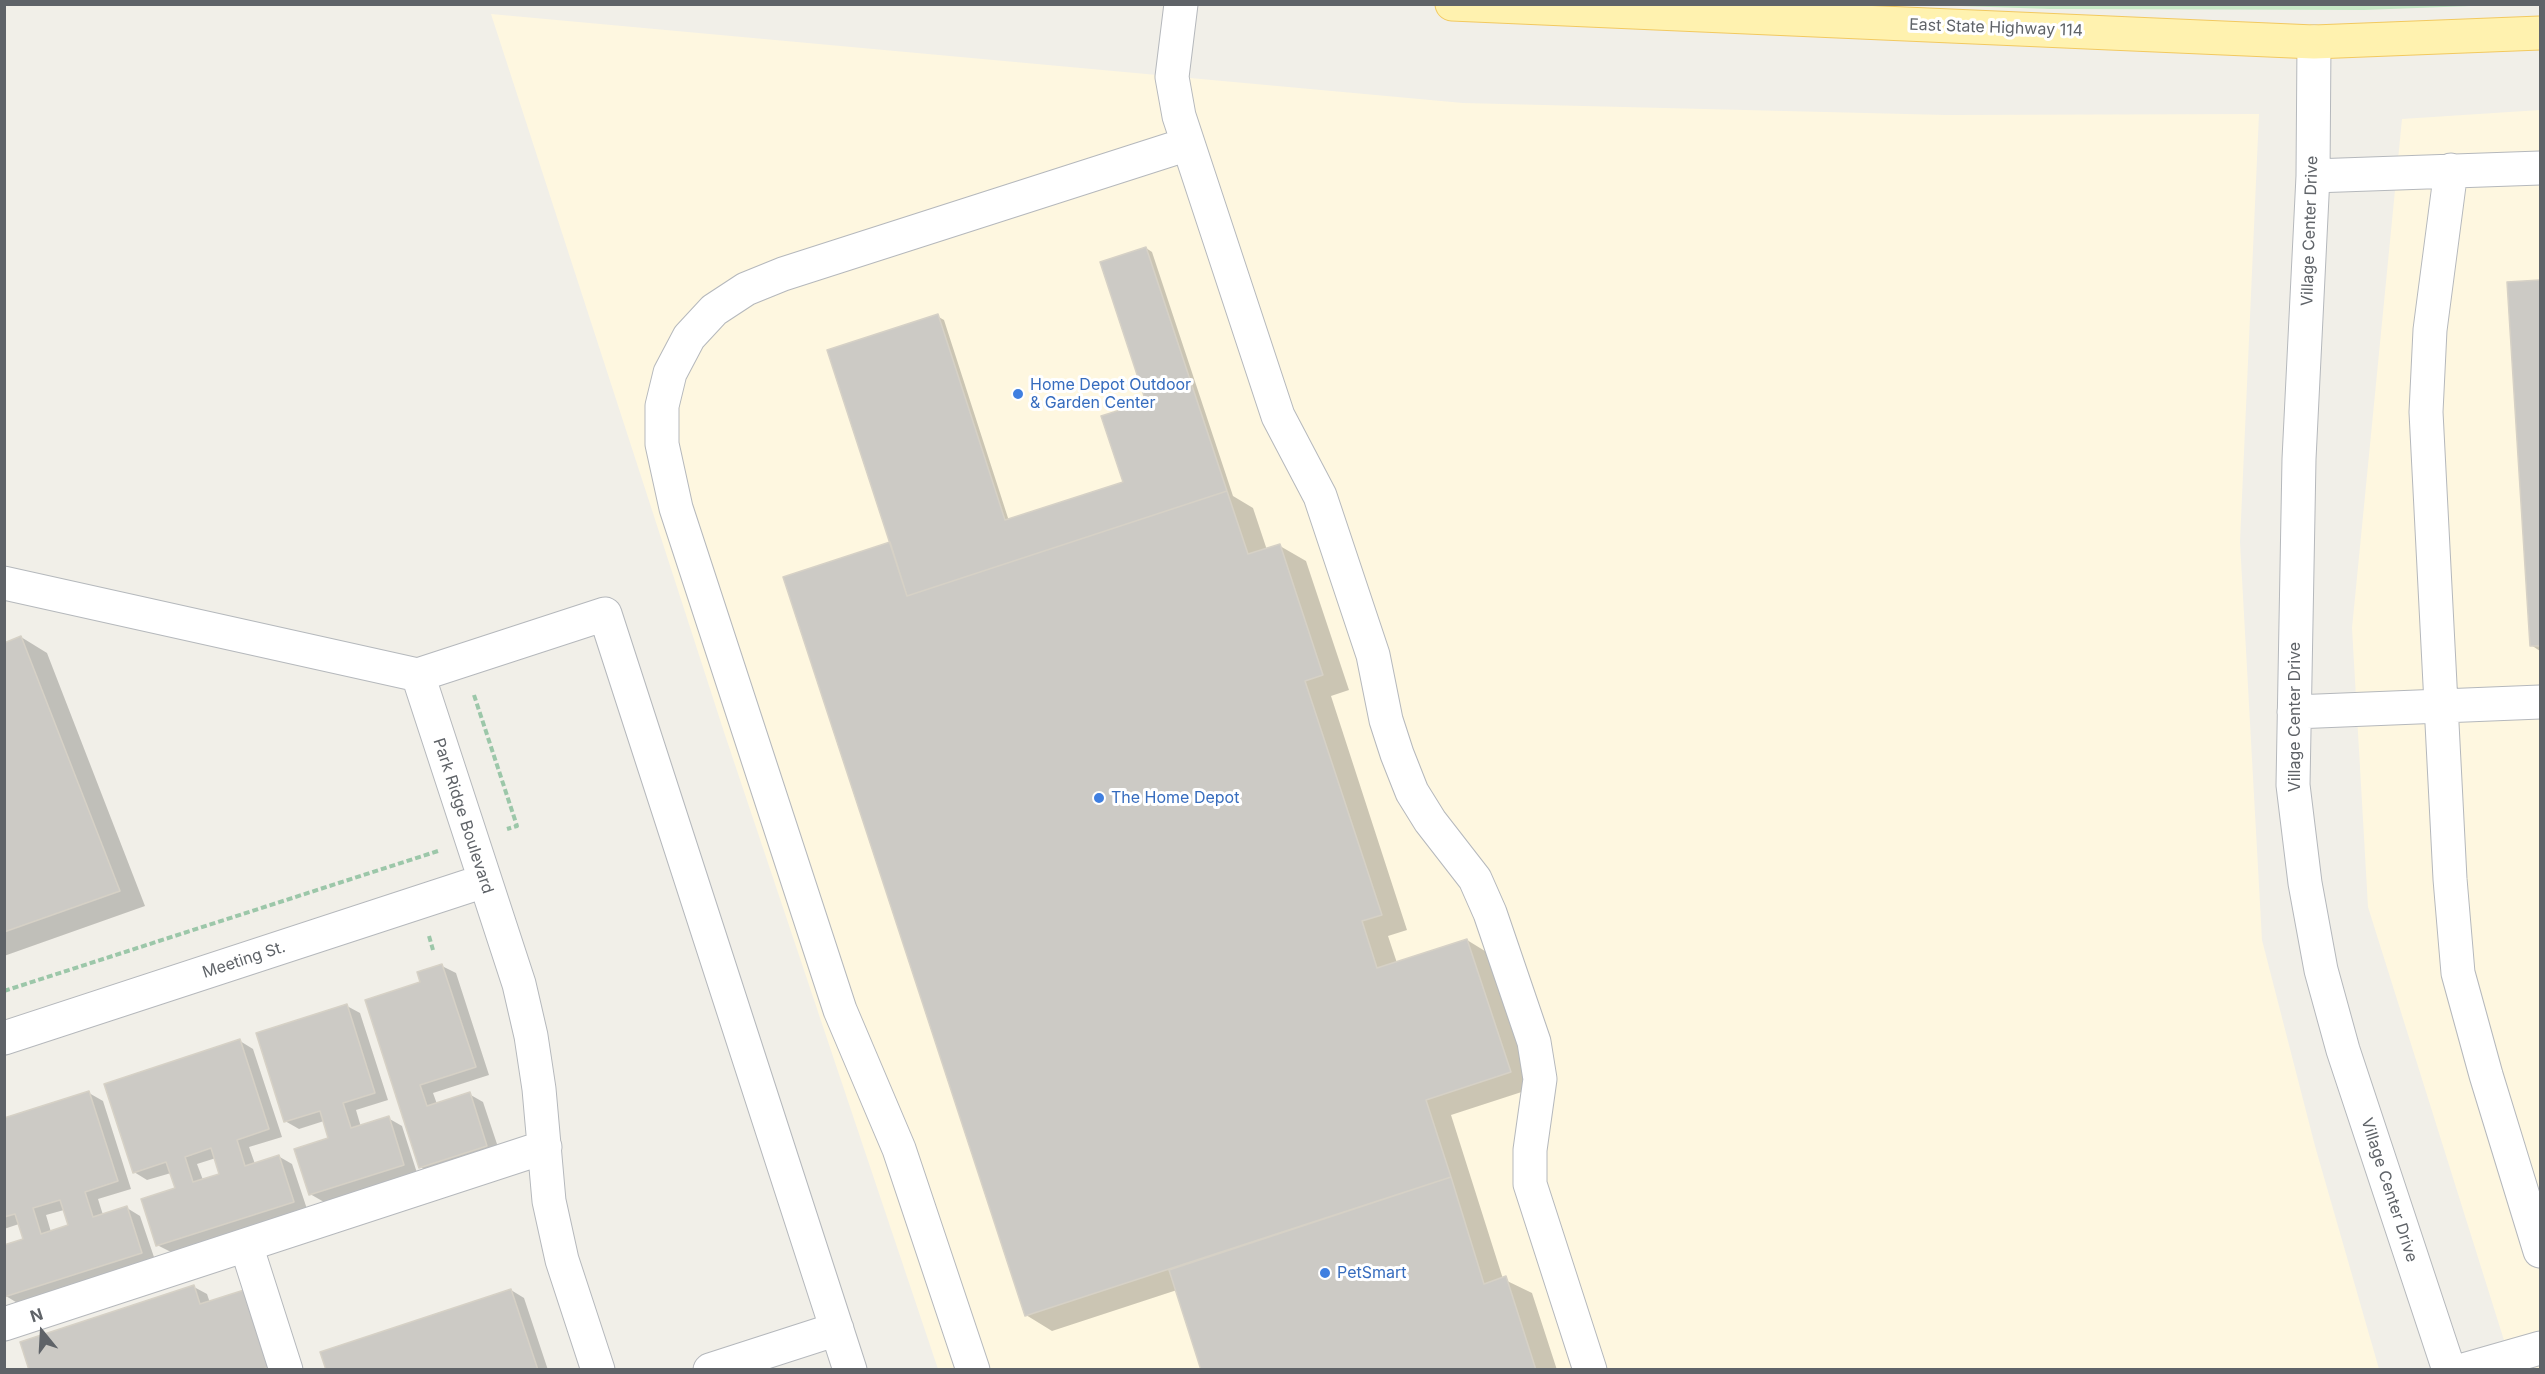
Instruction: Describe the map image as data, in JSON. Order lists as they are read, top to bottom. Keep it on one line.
{"streets":{"main road":["East State Highway 114"],"street":["Village Center Drive","Park Ridge Boulevard","Meeting St."]},"crossings":[["East State Highway 114","Village Center Drive"],["Park Ridge Boulevard","Meeting St."]],"places":["Home Depot Outdoor & Garden Center","The Home Depot","PetSmart"],"north":"top"}
